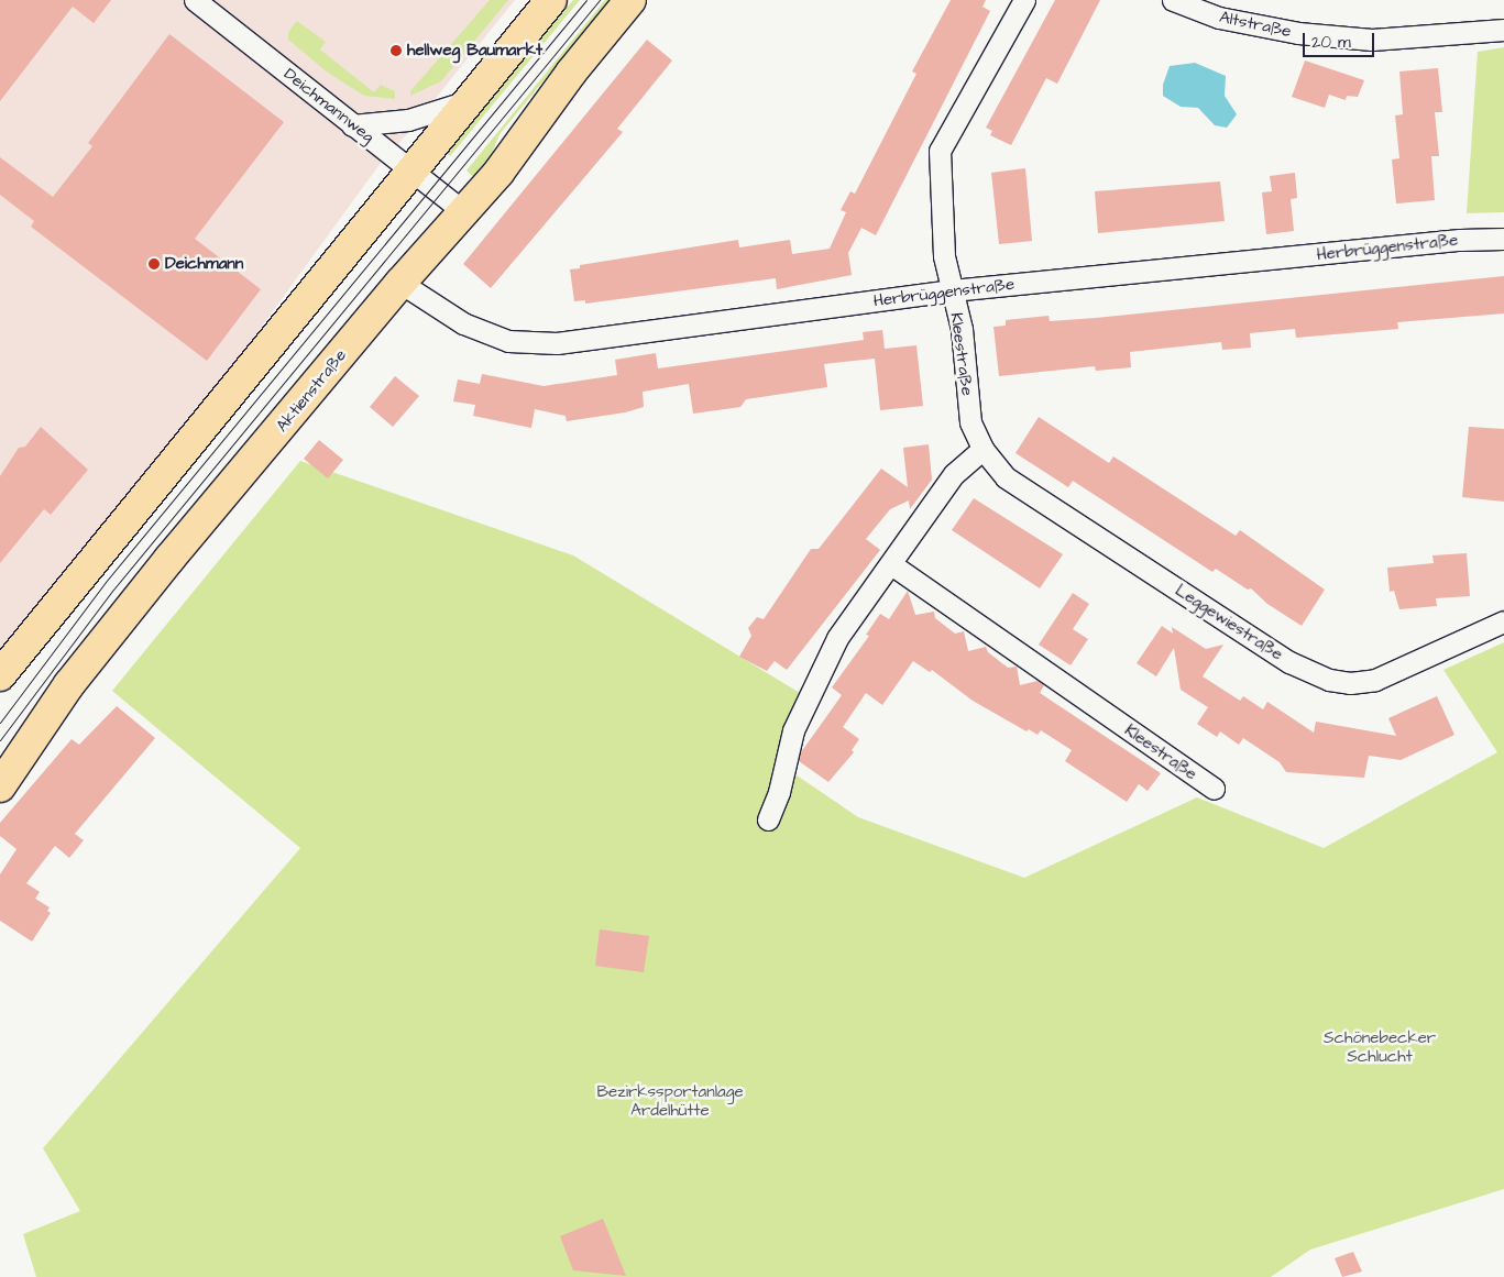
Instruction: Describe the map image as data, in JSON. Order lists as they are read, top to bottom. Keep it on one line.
{"streets":{"main road":["Aktienstraße"],"street":["Altstraße","Deichmannweg","Herbrüggenstraße","Kleestraße","Leggewiestraße"]},"crossings":[["Deichmannweg","Aktienstraße"],["Herbrüggenstraße","Kleestraße"],["Herbrüggenstraße","Aktienstraße"],["Kleestraße","Leggewiestraße"]],"parks":["Schönebecker Schlucht","Bezirkssportanlage Ardelhütte"],"places":["hellweg Baumarkt","Deichmann"],"scale_bar":"20 m"}
